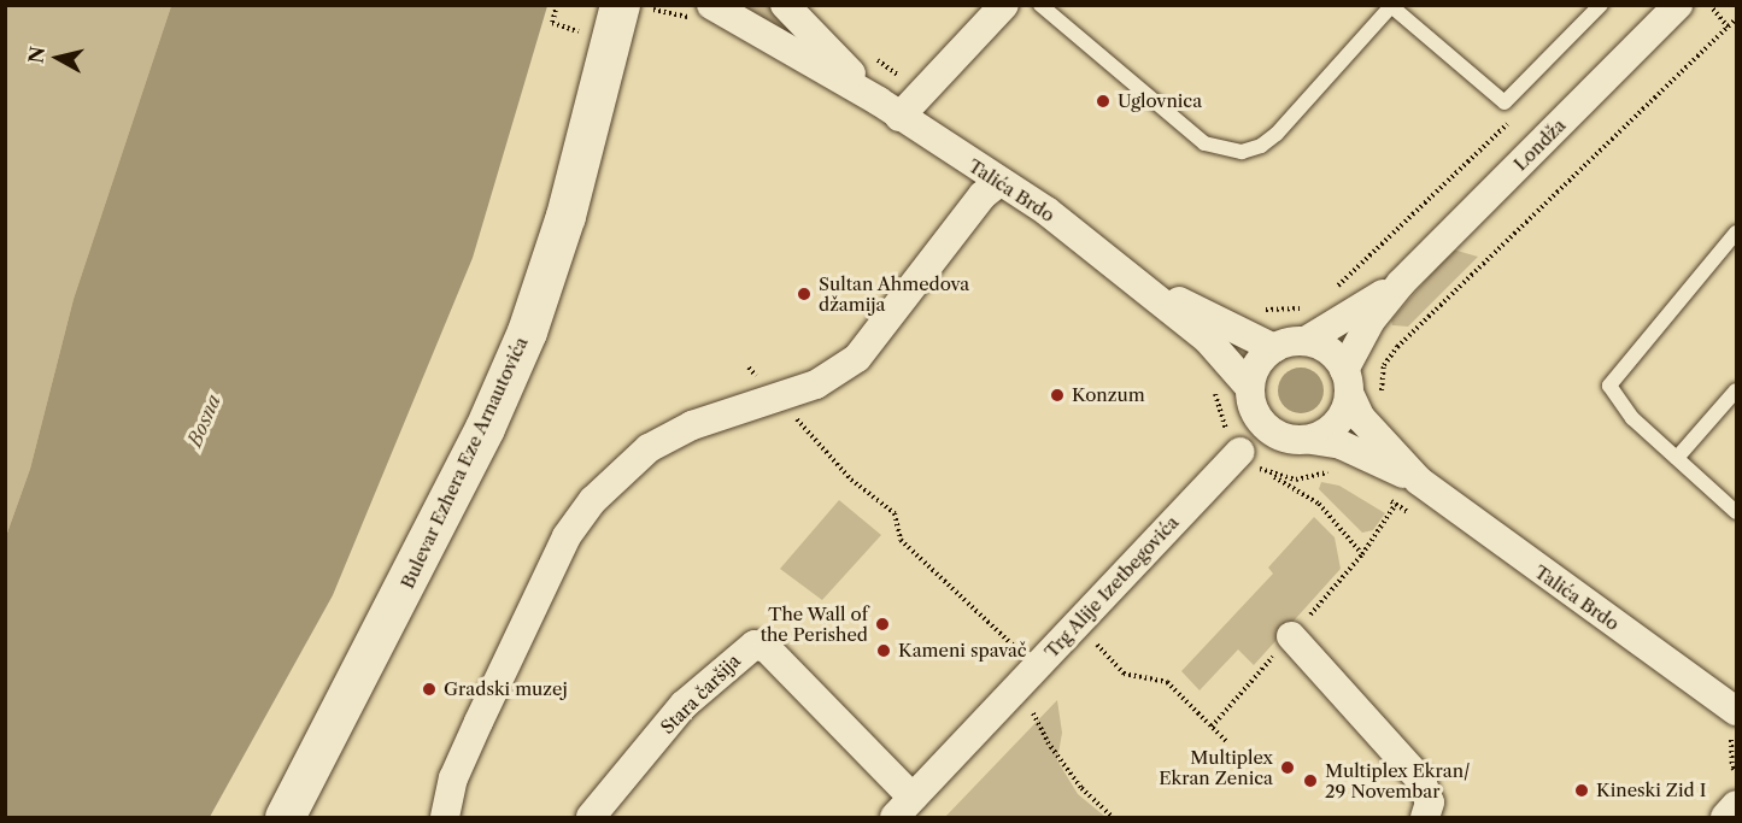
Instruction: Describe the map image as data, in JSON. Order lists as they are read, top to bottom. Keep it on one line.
{"streets":{"street":["Londža","Talića Brdo","Bulevar Ezhera Eze Arnautovića","Trg Alije Izetbegovića","Stara čaršija"]},"crossings":[["Londža","Talića Brdo"],["Trg Alije Izetbegovića","Stara čaršija"]],"water":["Bosna"],"places":["Uglovnica","Sultan Ahmedova džamija","Konzum","The Wall of the Perished","Kameni spavač","Gradski muzej","Multiplex Ekran Zenica","Multiplex Ekran/ 29 Novembar","Kineski Zid I"],"north":"left"}
